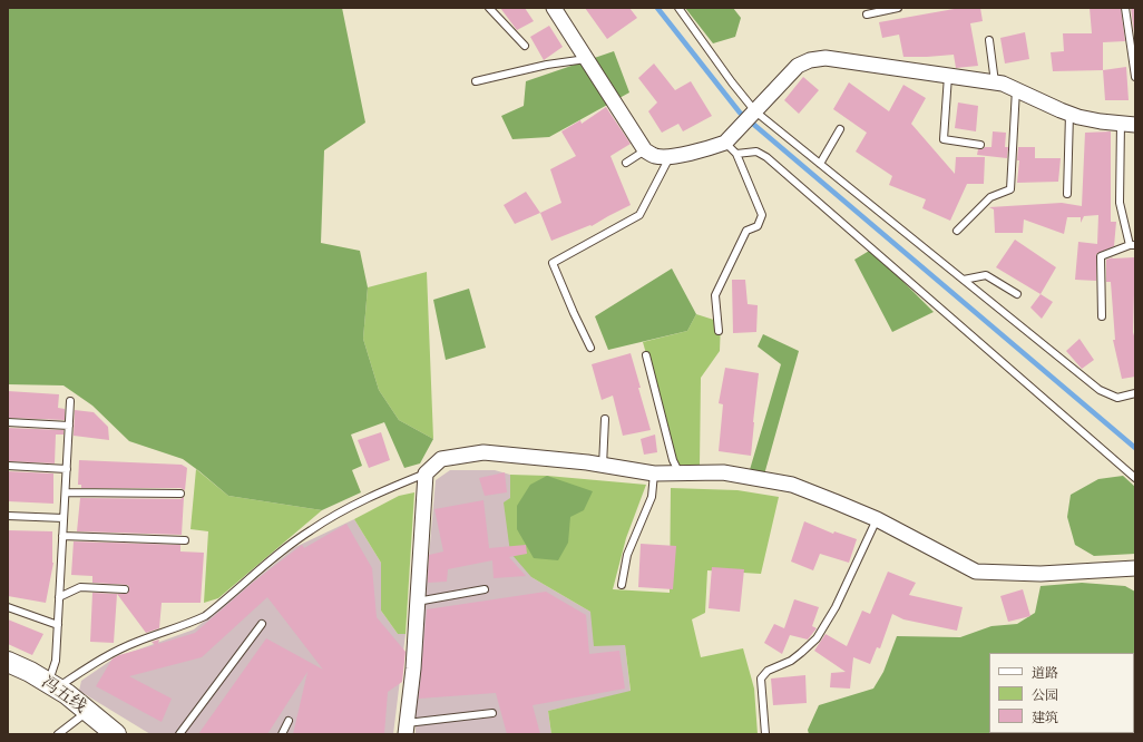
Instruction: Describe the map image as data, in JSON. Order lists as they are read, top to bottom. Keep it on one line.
{"streets":{"street":["冯五线"]},"legend":["道路","公园","建筑"]}
